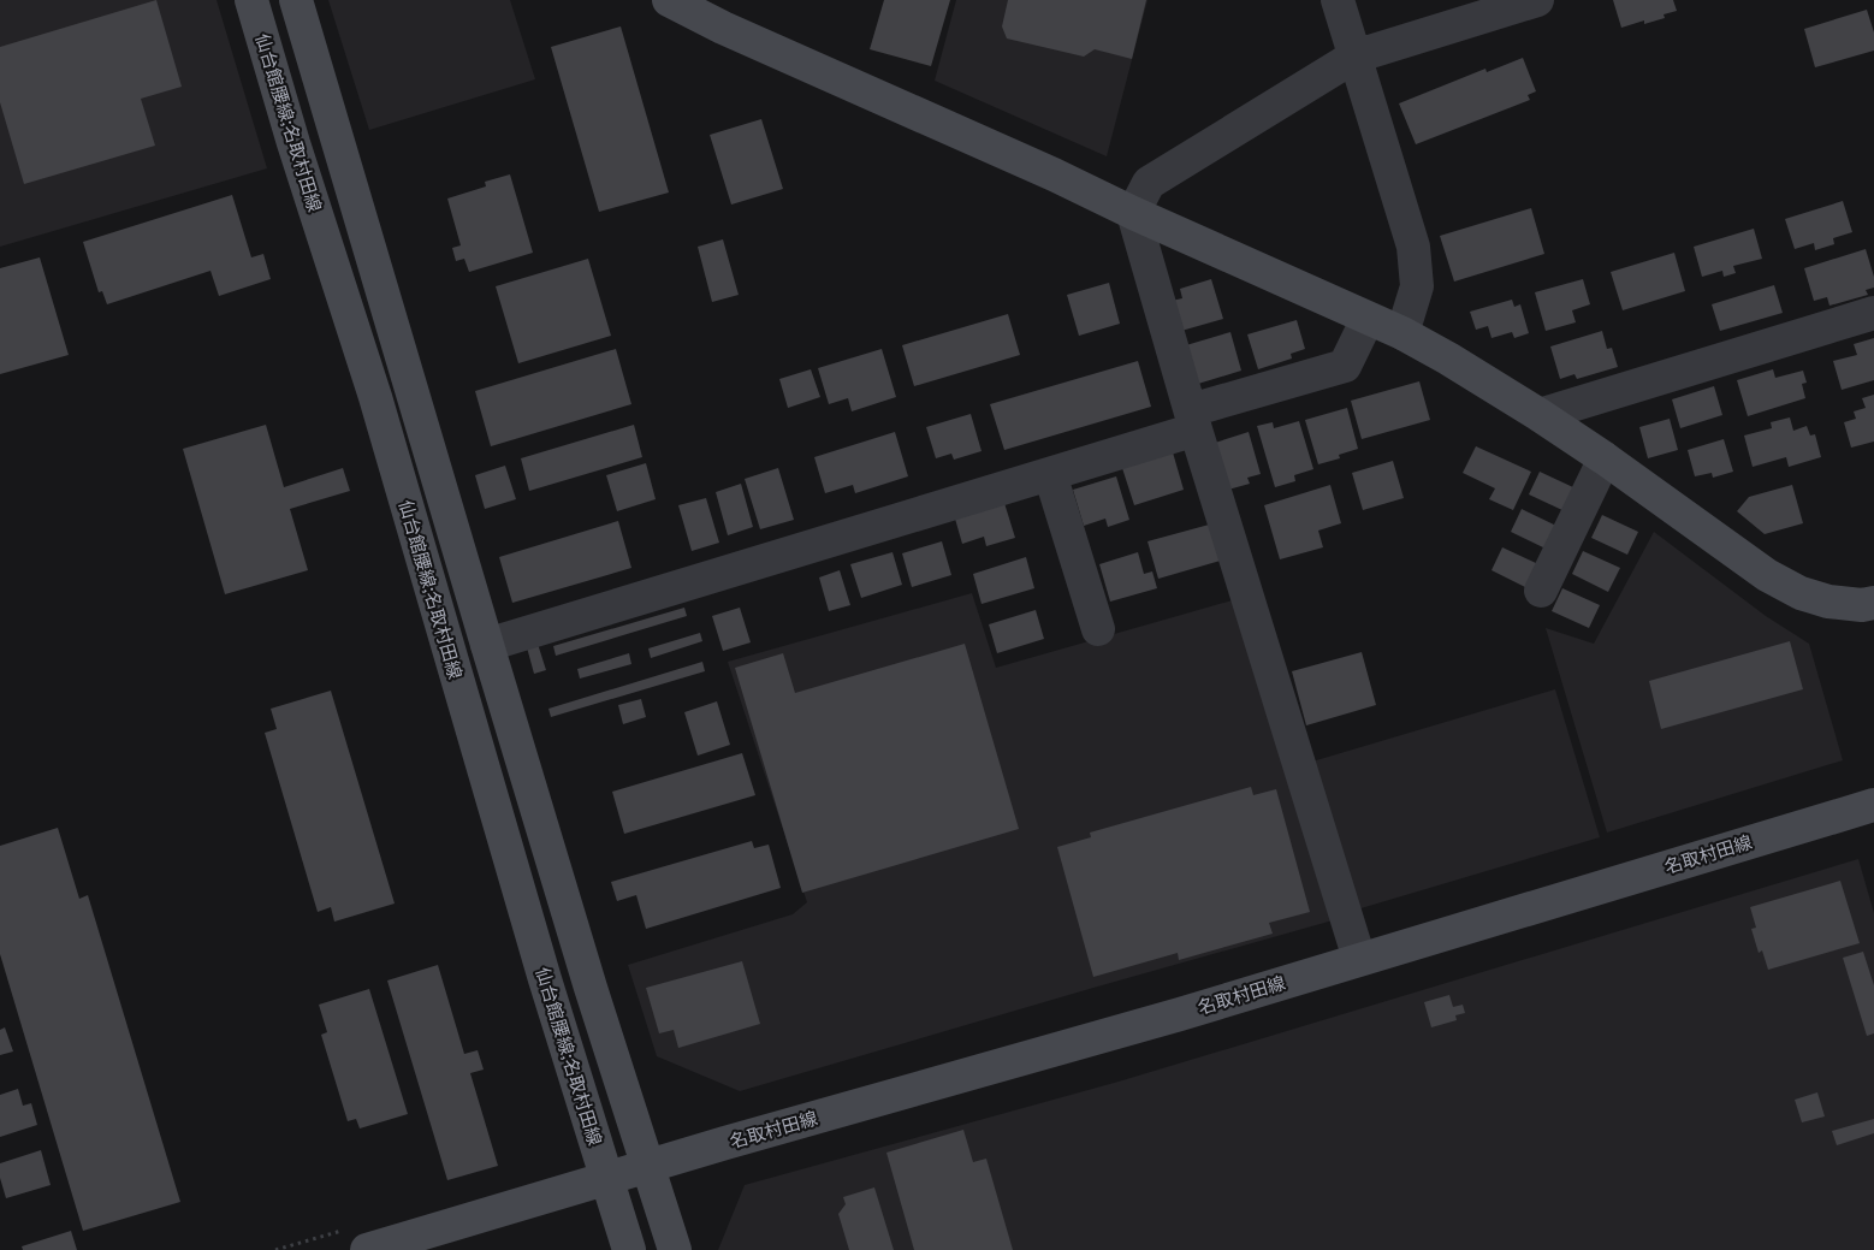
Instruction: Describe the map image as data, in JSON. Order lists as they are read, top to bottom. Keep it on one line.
{"streets":{"main road":["仙台館腰線;名取村田線","名取村田線"]},"crossings":[["仙台館腰線;名取村田線","名取村田線"]]}
